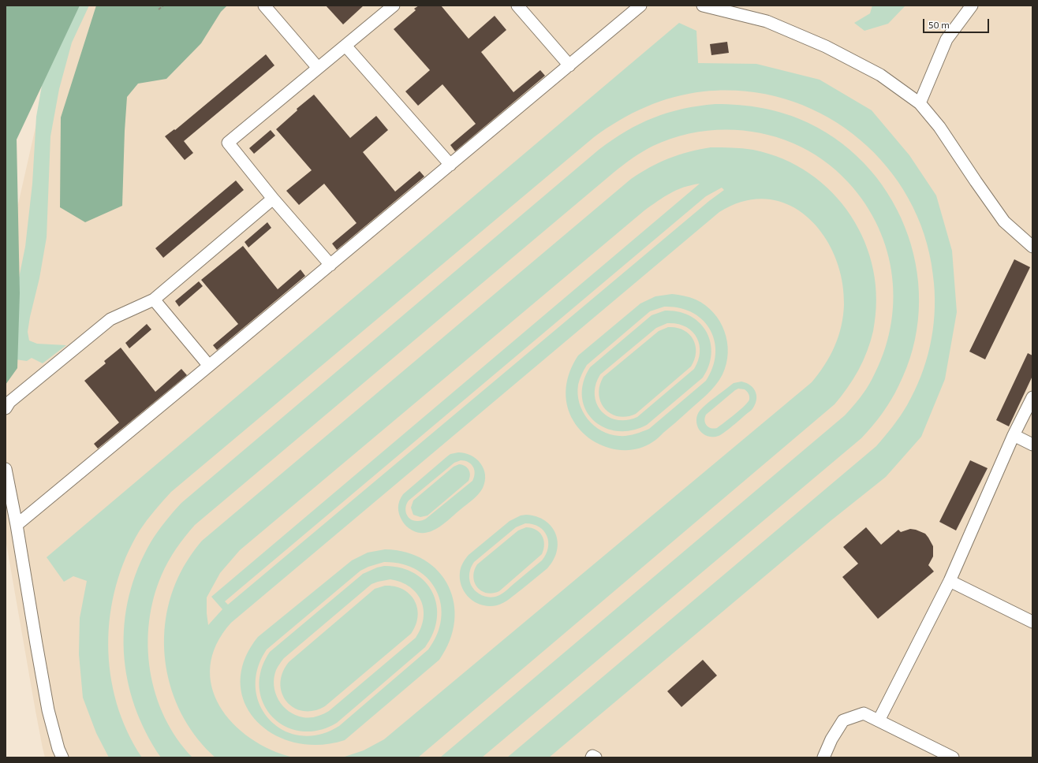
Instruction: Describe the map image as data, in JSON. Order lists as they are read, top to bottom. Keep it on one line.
{"scale_bar":"50 m"}
